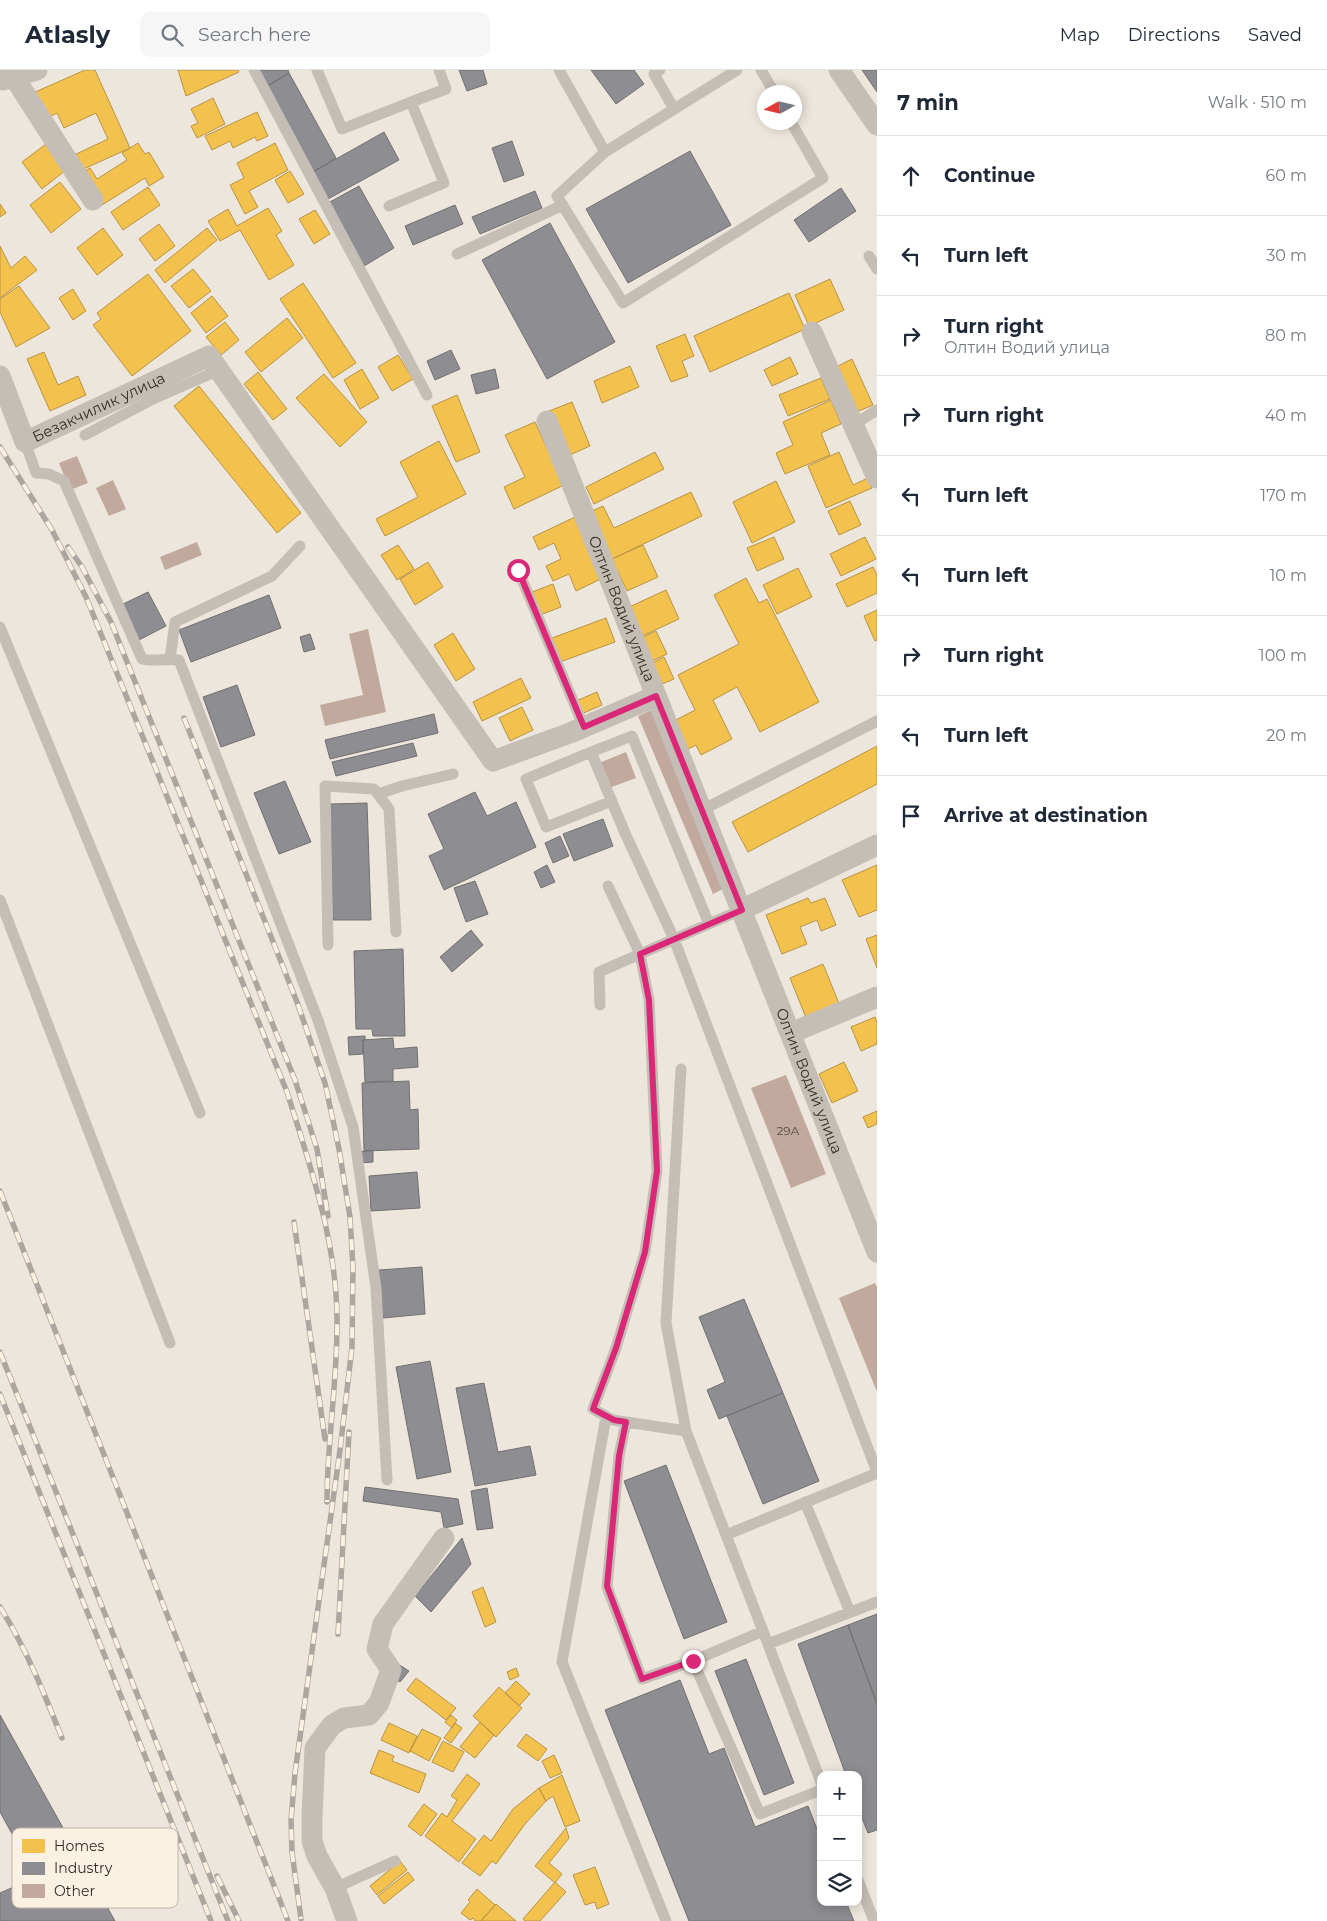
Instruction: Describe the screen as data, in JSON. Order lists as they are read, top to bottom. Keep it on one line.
{"streets":{"street":["Безакчилик улица","Олтин Водий улица"]},"house_numbers":["29А"],"legend":["Homes","Industry","Other"],"north":"left","page":{"header":"Atlasly","search":"Search here","nav":["Map","Directions","Saved"],"heading":["7 min","Walk · 510 m"],"list":[["Continue","60 m"],["Turn left","30 m"],["Turn right","Олтин Водий улица","80 m"],["Turn right","40 m"],["Turn left","170 m"],["Turn left","10 m"],["Turn right","100 m"],["Turn left","20 m"],"Arrive at destination"],"map_buttons":["+","−"]}}
